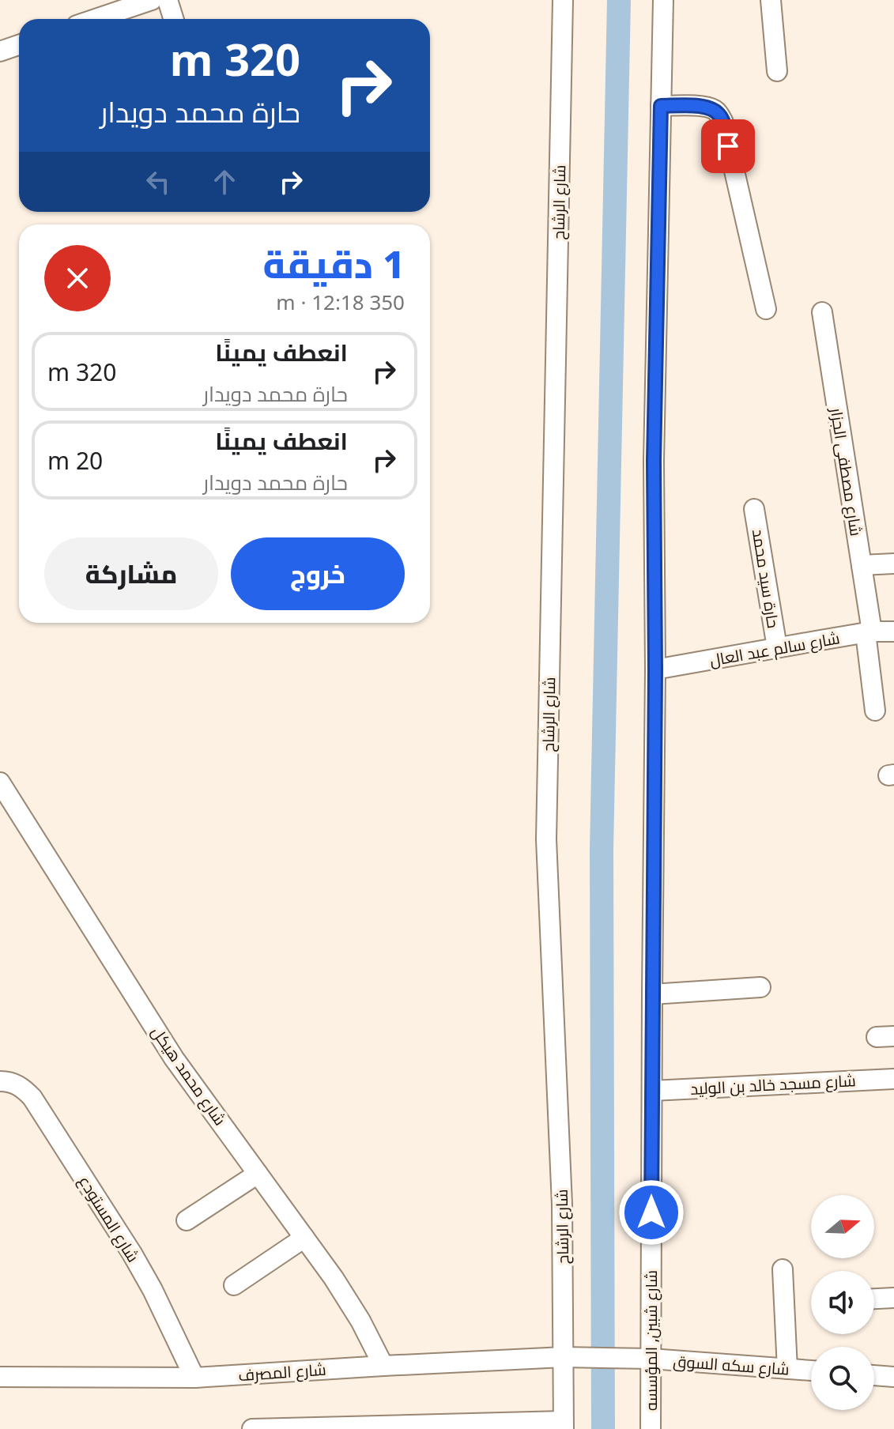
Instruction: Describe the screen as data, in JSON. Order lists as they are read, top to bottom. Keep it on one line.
{"streets":{"street":["شارع الرشاح","شارع مصطفى الجزار","حارة سيد محمد","شارع سالم عبد العال","شارع محمد هيكل","شارع مسجد خالد بن الوليد","شارع المستودع","شارع شبين, المؤسسه","شارع سكه السوق","شارع المصرف"]},"crossings":[["شارع الرشاح","شارع سكه السوق"],["شارع الرشاح","شارع المصرف"],["شارع مصطفى الجزار","شارع سالم عبد العال"],["حارة سيد محمد","شارع سالم عبد العال"],["شارع سالم عبد العال","شارع شبين, المؤسسه"],["شارع محمد هيكل","شارع المصرف"],["شارع مسجد خالد بن الوليد","شارع شبين, المؤسسه"],["شارع المستودع","شارع المصرف"],["شارع شبين, المؤسسه","شارع سكه السوق"],["شارع سكه السوق","شارع المصرف"]],"north":"right","page":{"turn":["320 m","حارة محمد دويدار"],"heading":["1 دقيقة","350 m · 12:18"],"list":[{"name":"انعطف يمينًا","note":"حارة محمد دويدار","value":"320 m"},{"name":"انعطف يمينًا","note":"حارة محمد دويدار","value":"20 m"}],"buttons":["خروج","مشاركة"]}}
